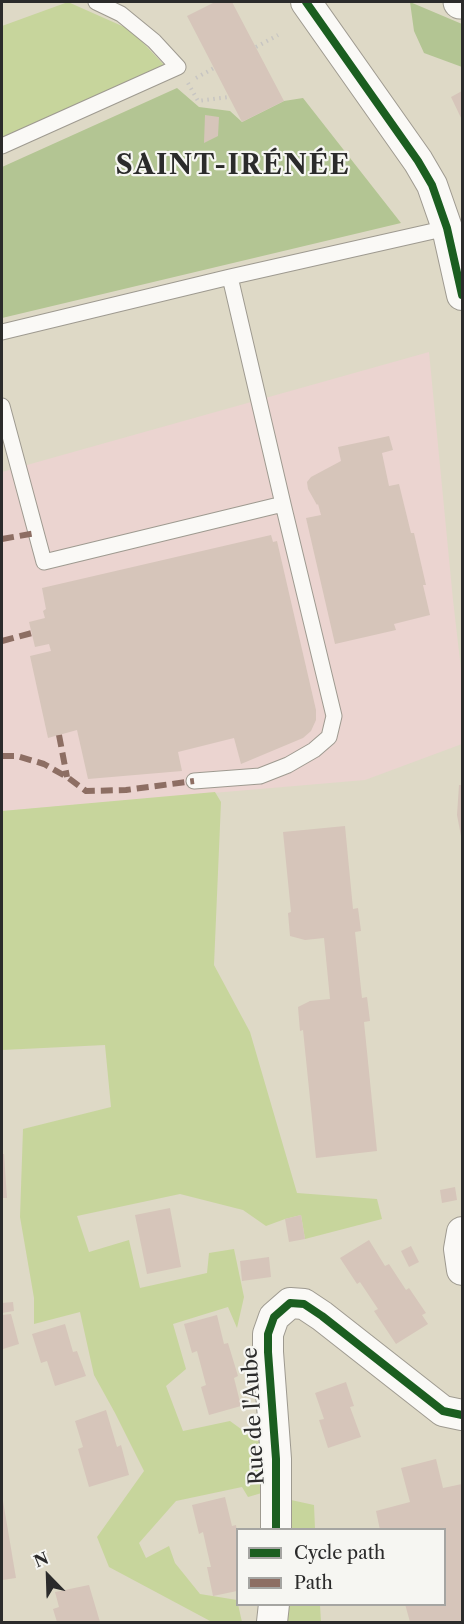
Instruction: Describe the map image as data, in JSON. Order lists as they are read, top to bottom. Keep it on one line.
{"streets":{"street":["Rue de l'Aube"]},"districts":["SAINT-IRÉNÉE"],"legend":["Cycle path","Path"],"north":"top left"}
